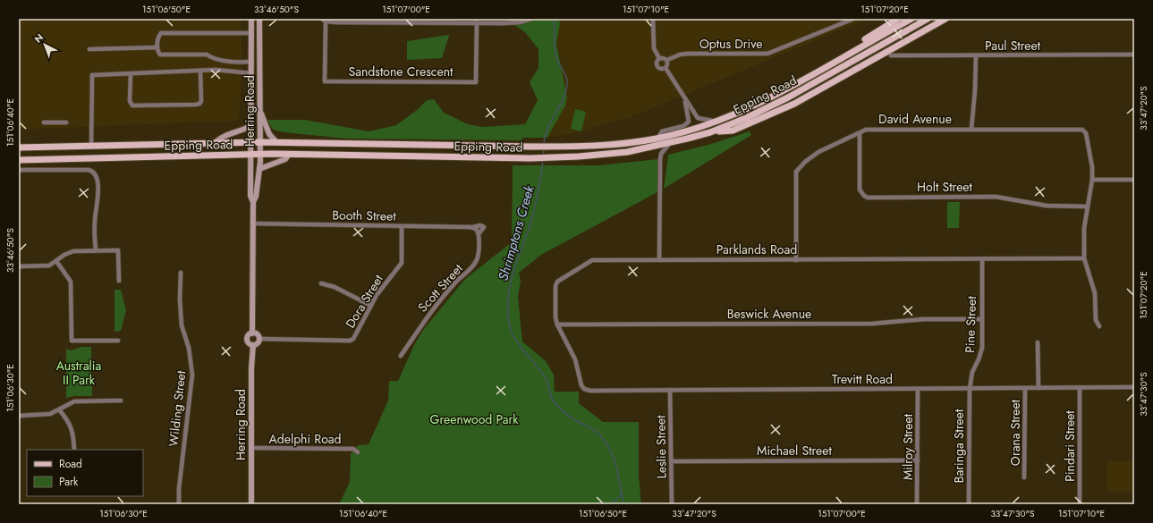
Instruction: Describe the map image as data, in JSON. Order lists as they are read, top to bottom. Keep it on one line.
{"streets":{"main road":["Epping Road"],"street":["Optus Drive","Paul Street","Sandstone Crescent","Herring Road","David Avenue","Holt Street","Booth Street","Parklands Road","Scott Street","Dora Street","Beswick Avenue","Pine Street","Trevitt Road","Wilding Street","Orana Street","Adelphi Road","Baringa Street","Pindari Street","Leslie Street","Milroy Street","Michael Street"]},"crossings":[["Epping Road","Herring Road"],["Herring Road","Booth Street"],["Herring Road","Dora Street"],["Herring Road","Adelphi Road"],["David Avenue","Holt Street"],["David Avenue","Parklands Road"],["Booth Street","Dora Street"],["Parklands Road","Beswick Avenue"],["Parklands Road","Pine Street"],["Parklands Road","Trevitt Road"],["Beswick Avenue","Pine Street"],["Pine Street","Trevitt Road"],["Pine Street","Baringa Street"],["Trevitt Road","Orana Street"],["Trevitt Road","Baringa Street"],["Trevitt Road","Pindari Street"],["Trevitt Road","Leslie Street"],["Trevitt Road","Milroy Street"],["Leslie Street","Michael Street"],["Milroy Street","Michael Street"]],"water":["Shrimptons Creek"],"parks":["Australia II Park","Greenwood Park"],"legend":["Road","Park"],"north":"top left","coordinates":["151°06'50\"E","33°46'50\"S","151°07'00\"E","151°07'10\"E","151°07'20\"E","33°47'20\"S","151°06'40\"E","151°06'30\"E","33°47'30\"S"]}
